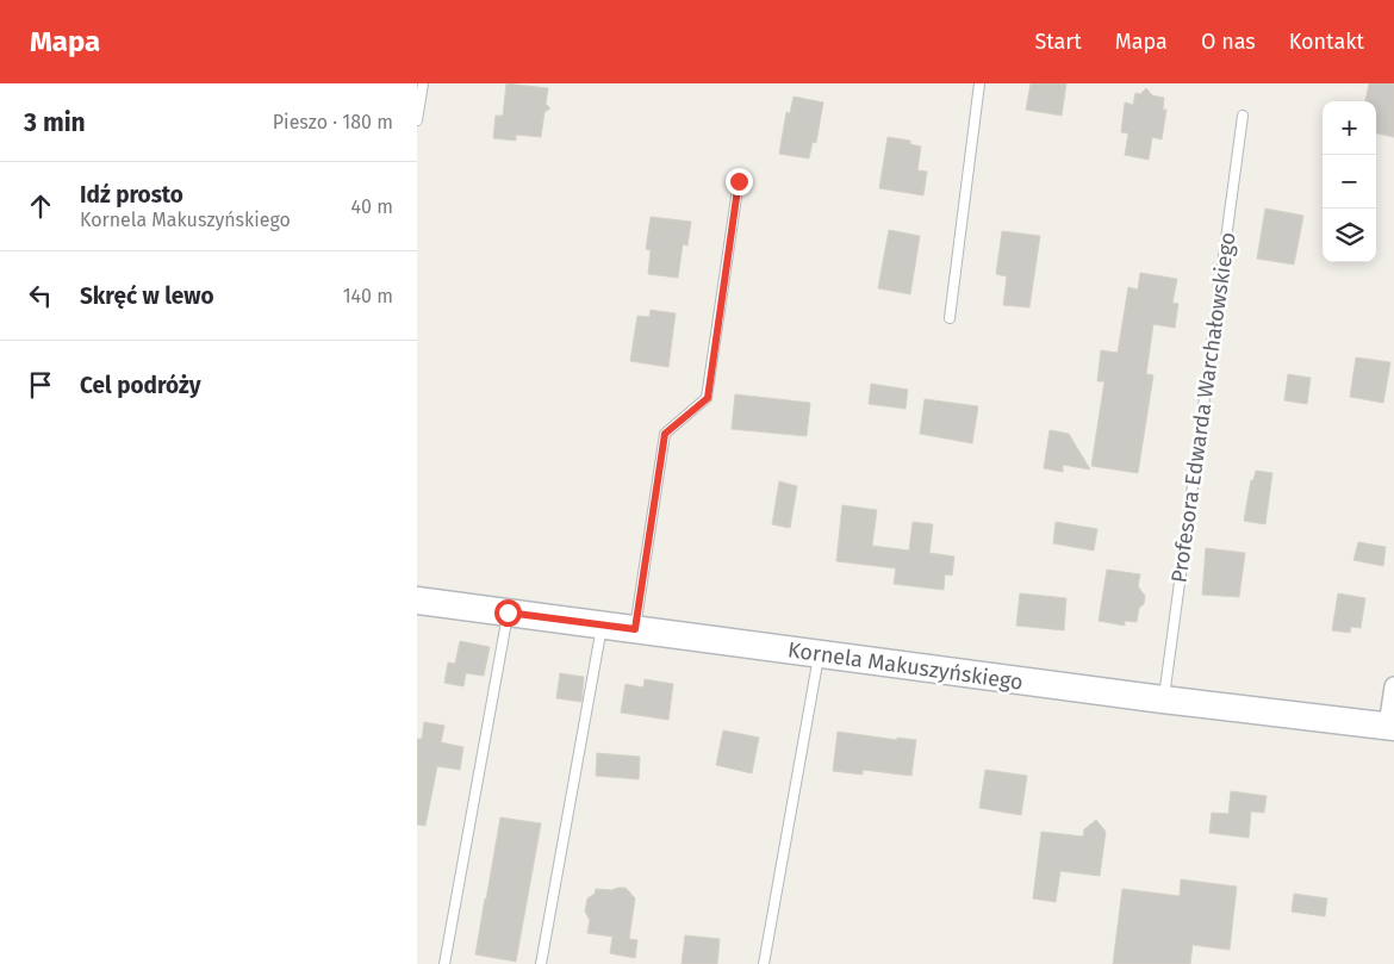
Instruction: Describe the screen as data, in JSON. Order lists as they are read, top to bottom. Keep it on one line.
{"streets":{"street":["Kornela Makuszyńskiego"],"lane":["Profesora Edwarda Warchałowskiego"]},"crossings":[["Profesora Edwarda Warchałowskiego","Kornela Makuszyńskiego"]],"page":{"header":"Mapa","nav":["Start","Mapa","O nas","Kontakt"],"heading":["3 min","Pieszo · 180 m"],"map_buttons":["+","−"],"list":[["Idź prosto","Kornela Makuszyńskiego","40 m"],["Skręć w lewo","140 m"],"Cel podróży"]}}
